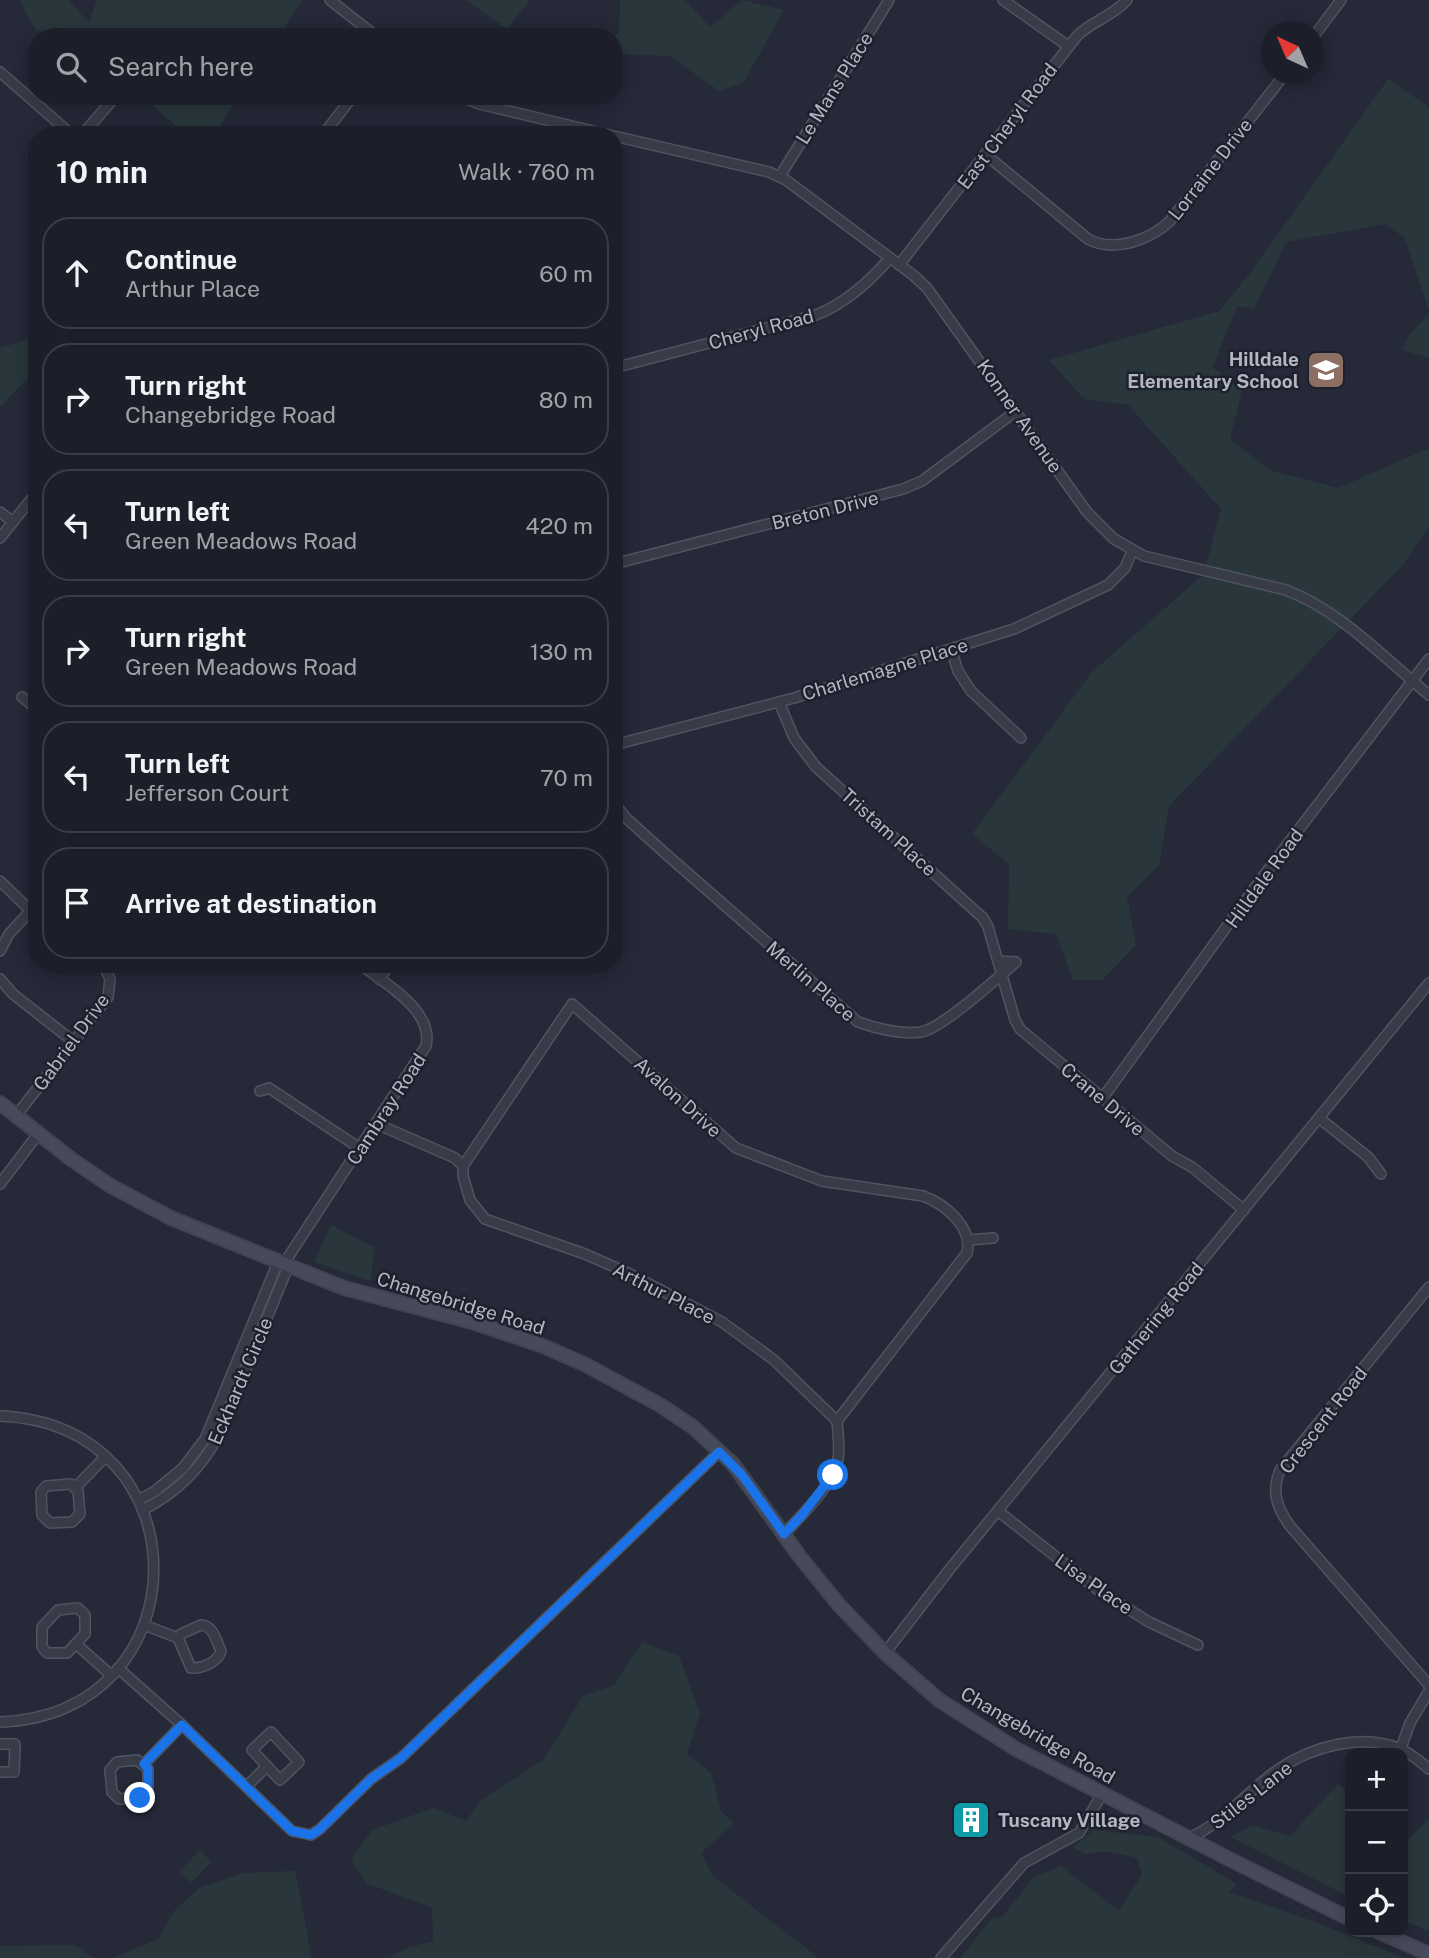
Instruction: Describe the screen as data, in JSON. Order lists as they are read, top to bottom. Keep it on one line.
{"streets":{"main road":["Changebridge Road"],"street":["Le Mans Place","East Cheryl Road","Lorraine Drive","Cheryl Road","Konner Avenue","Breton Drive","Charlemagne Place","Tristam Place","Hilldale Road","Merlin Place","Gabriel Drive","Avalon Drive","Crane Drive","Cambray Road","Arthur Place","Gathering Road","Eckhardt Circle","Crescent Road","Lisa Place","Stiles Lane"]},"crossings":[["Le Mans Place","Konner Avenue"],["East Cheryl Road","Lorraine Drive"],["East Cheryl Road","Konner Avenue"],["Cheryl Road","Konner Avenue"],["Konner Avenue","Breton Drive"],["Konner Avenue","Charlemagne Place"],["Konner Avenue","Hilldale Road"],["Charlemagne Place","Tristam Place"],["Tristam Place","Crane Drive"],["Hilldale Road","Crane Drive"],["Merlin Place","Crane Drive"],["Gabriel Drive","Changebridge Road"],["Avalon Drive","Arthur Place"],["Crane Drive","Gathering Road"],["Cambray Road","Changebridge Road"],["Cambray Road","Eckhardt Circle"],["Changebridge Road","Gathering Road"],["Changebridge Road","Eckhardt Circle"],["Changebridge Road","Stiles Lane"],["Gathering Road","Lisa Place"]],"places":{"school or university":["Hilldale Elementary School"],"building":["Tuscany Village"]},"north":"top left","page":{"search":"Search here","heading":["10 min","Walk · 760 m"],"list":[["Continue","Arthur Place","60 m"],["Turn right","Changebridge Road","80 m"],["Turn left","Green Meadows Road","420 m"],["Turn right","Green Meadows Road","130 m"],["Turn left","Jefferson Court","70 m"],"Arrive at destination"],"map_buttons":["+","−"]}}
